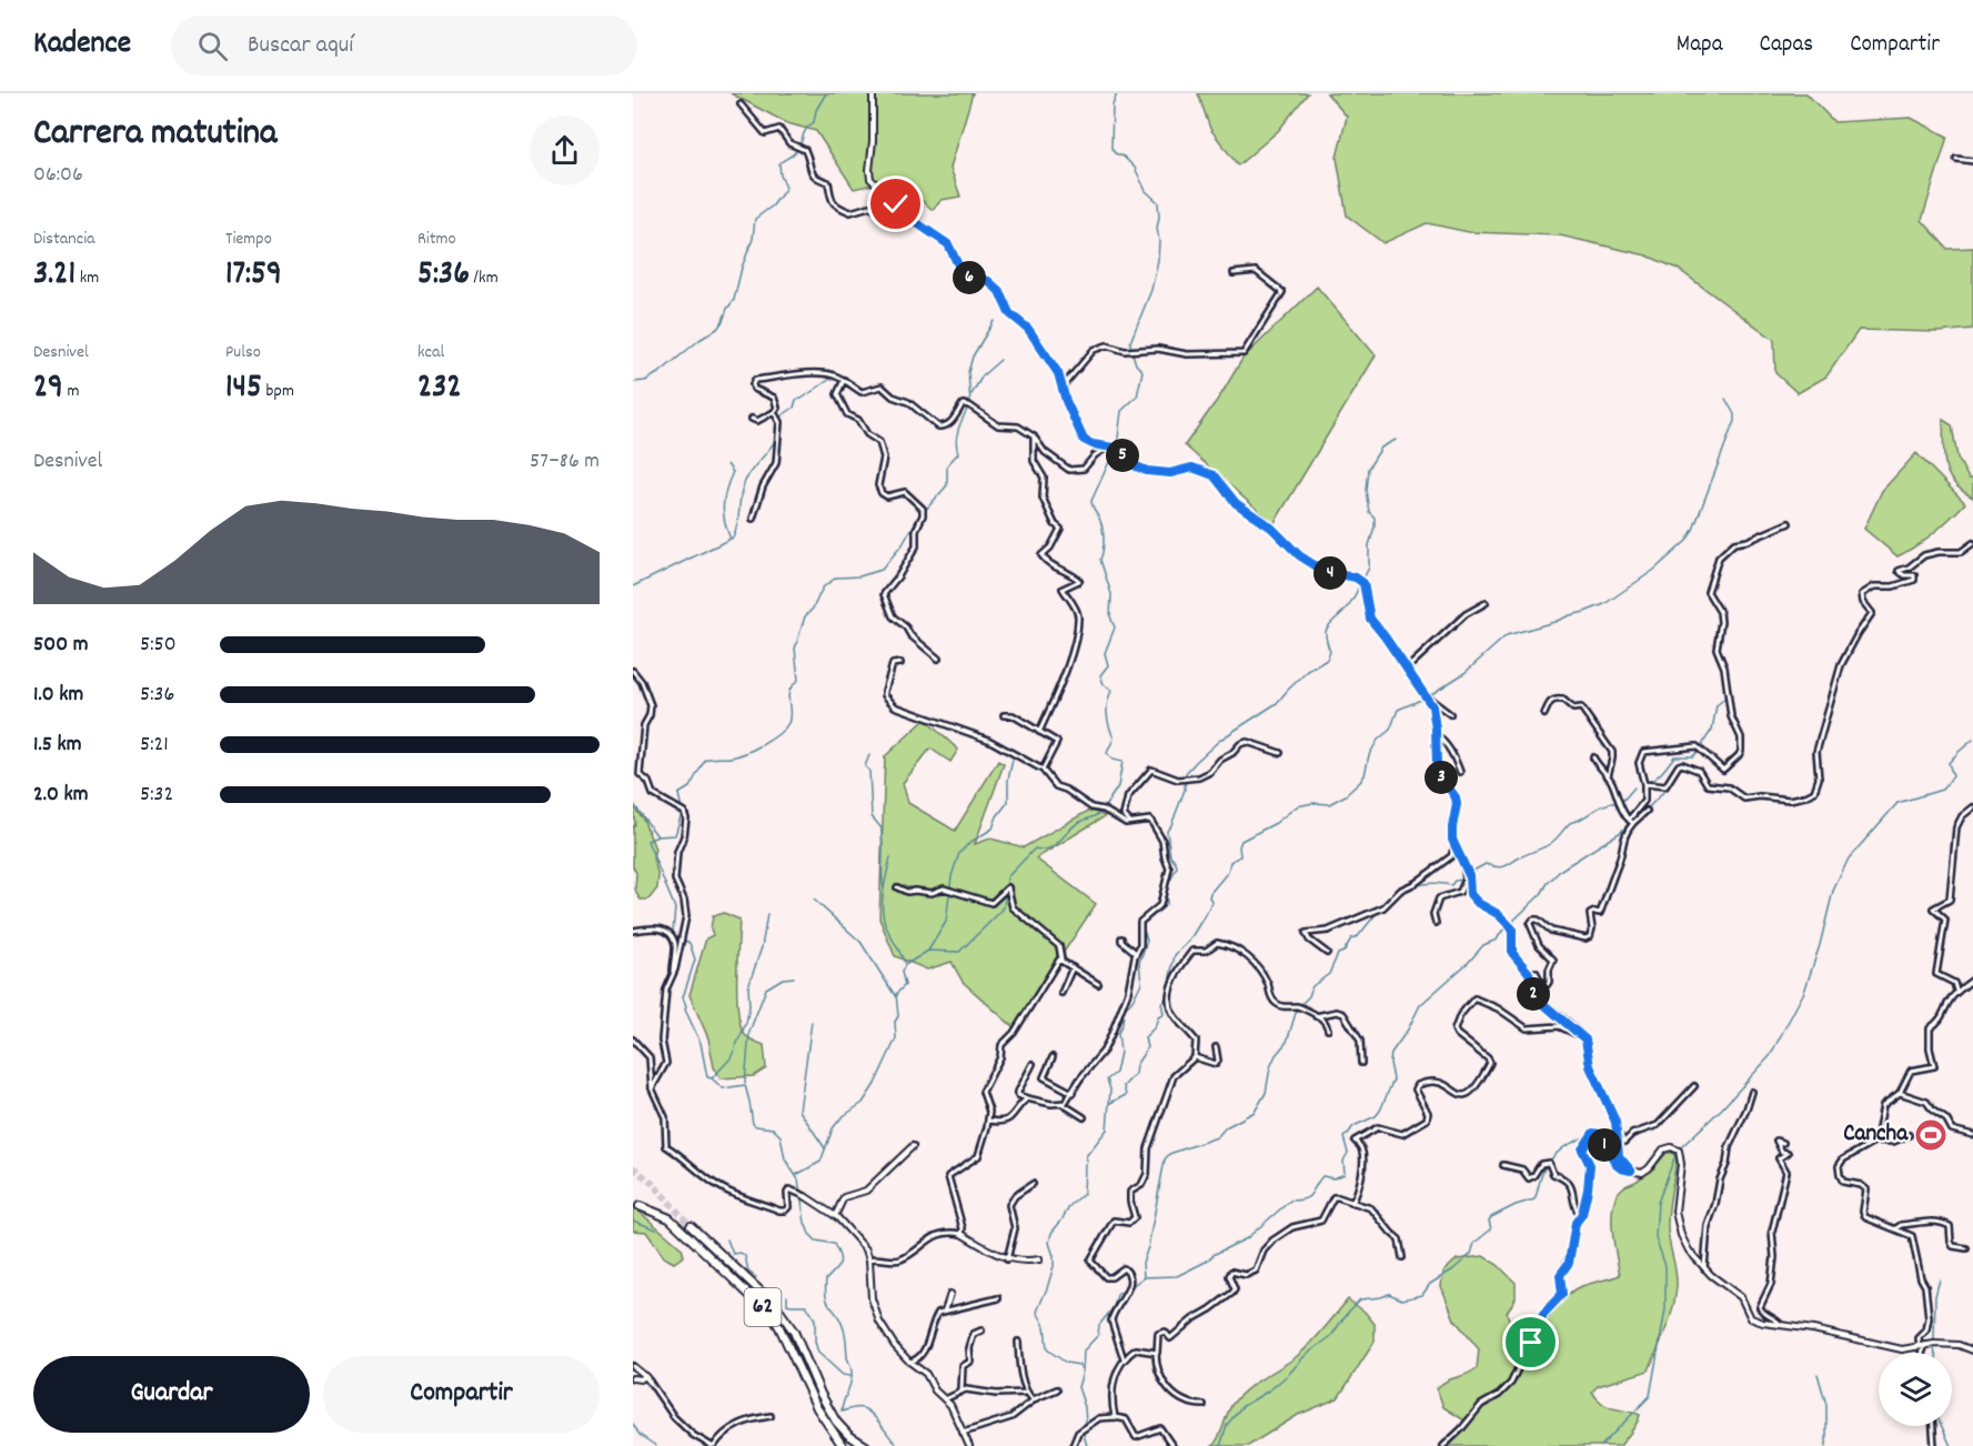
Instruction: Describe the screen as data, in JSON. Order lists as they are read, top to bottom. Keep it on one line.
{"streets":{"highway":["62"]},"places":{"sports":["Cancha"]},"page":{"header":"Kadence","search":"Buscar aquí","nav":["Mapa","Capas","Compartir"],"heading":["Carrera matutina","06:06"],"stats":[["Distancia","3.21 km"],["Tiempo","17:59"],["Ritmo","5:36 /km"],["Desnivel","29 m"],["Pulso","145 bpm"],["kcal","232"]],"pins":["6","5","4","3","2","1"],"chart":["Desnivel","57–86 m"],"list":[{"name":"500 m","note":"5:50"},{"name":"1.0 km","note":"5:36"},{"name":"1.5 km","note":"5:21"},{"name":"2.0 km","note":"5:32"}],"buttons":["Guardar","Compartir"]}}
